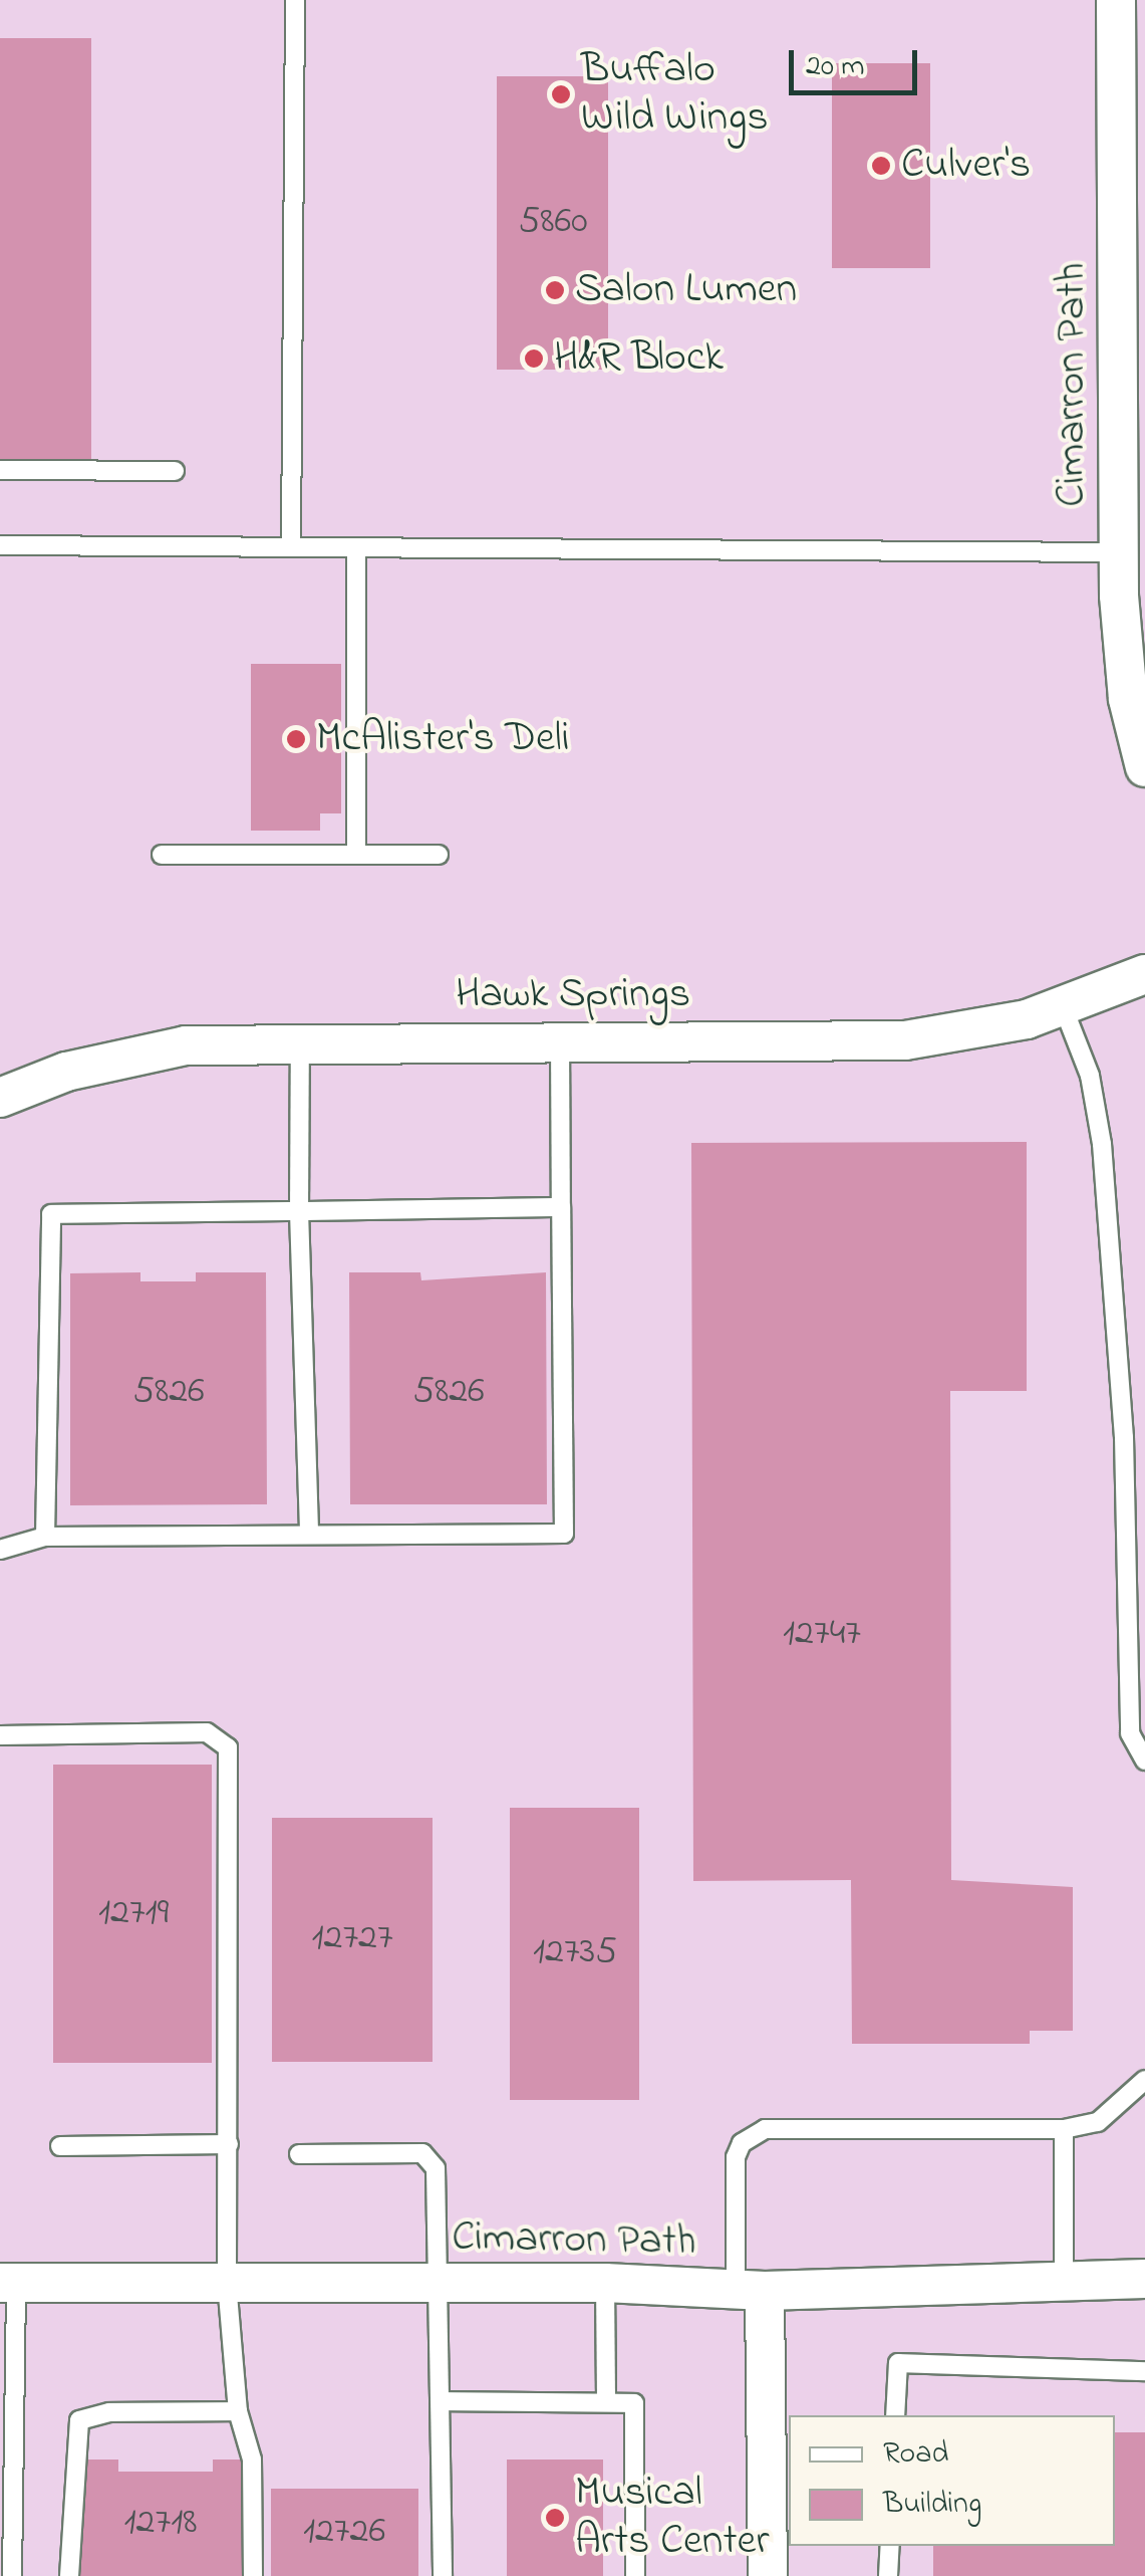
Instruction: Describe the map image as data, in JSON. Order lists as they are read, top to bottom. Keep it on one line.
{"streets":{"street":["Cimarron Path","Hawk Springs"]},"places":["Buffalo Wild Wings","Culver's","Salon Lumen","H&R Block","McAlister's Deli","Musical Arts Center"],"house_numbers":["5860","5826","5826","12747","12719","12727","12735","12718","12726"],"legend":["Road","Building"],"scale_bar":"20 m"}
